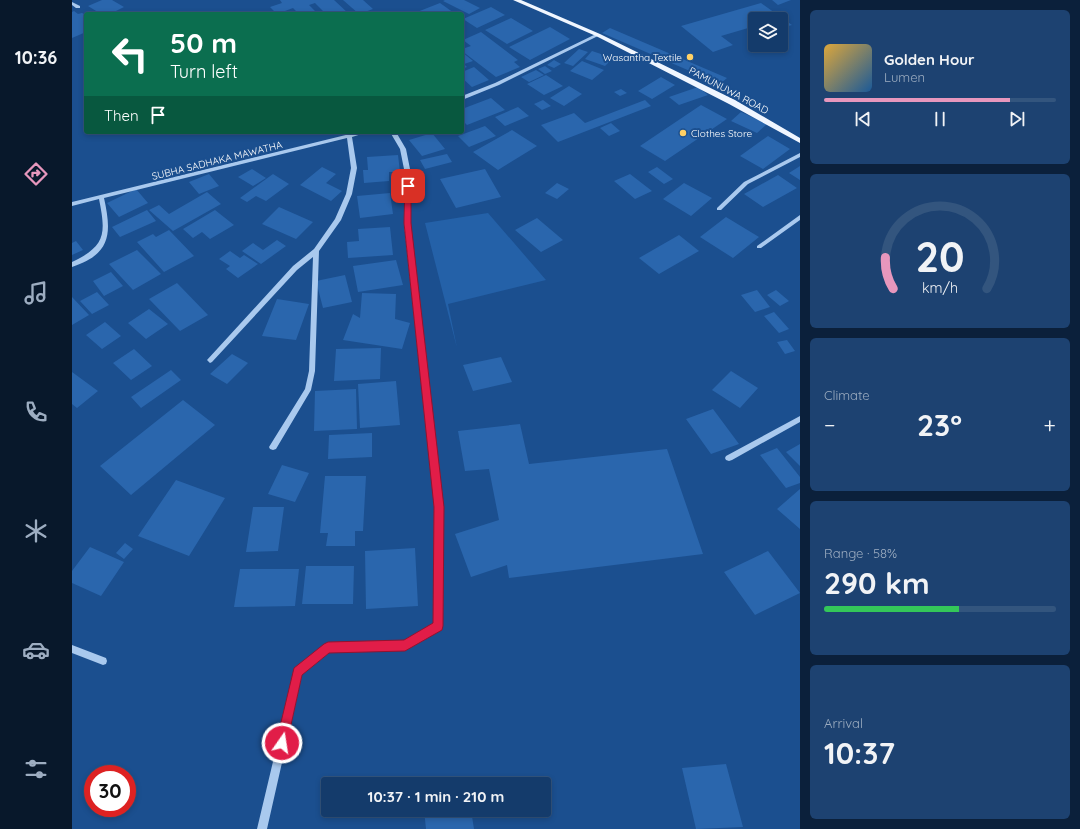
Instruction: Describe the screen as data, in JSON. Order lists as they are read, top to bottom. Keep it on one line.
{"streets":{"main road":["PAMUNUWA ROAD"],"street":["SUBHA SADHAKA MAWATHA"]},"places":["Wasantha Textile","Clothes Store"],"page":{"tabs":"10:36","turn":["50 m","Turn left"],"song":["Golden Hour","Lumen"],"then":"Then","tile":["Climate",["Range · 58%","290 km"],["Arrival","10:37"]],"heat":["−","23°","+"],"limit":"30","trip":"10:37 · 1 min · 210 m","gauge":["20","km/h"]}}
